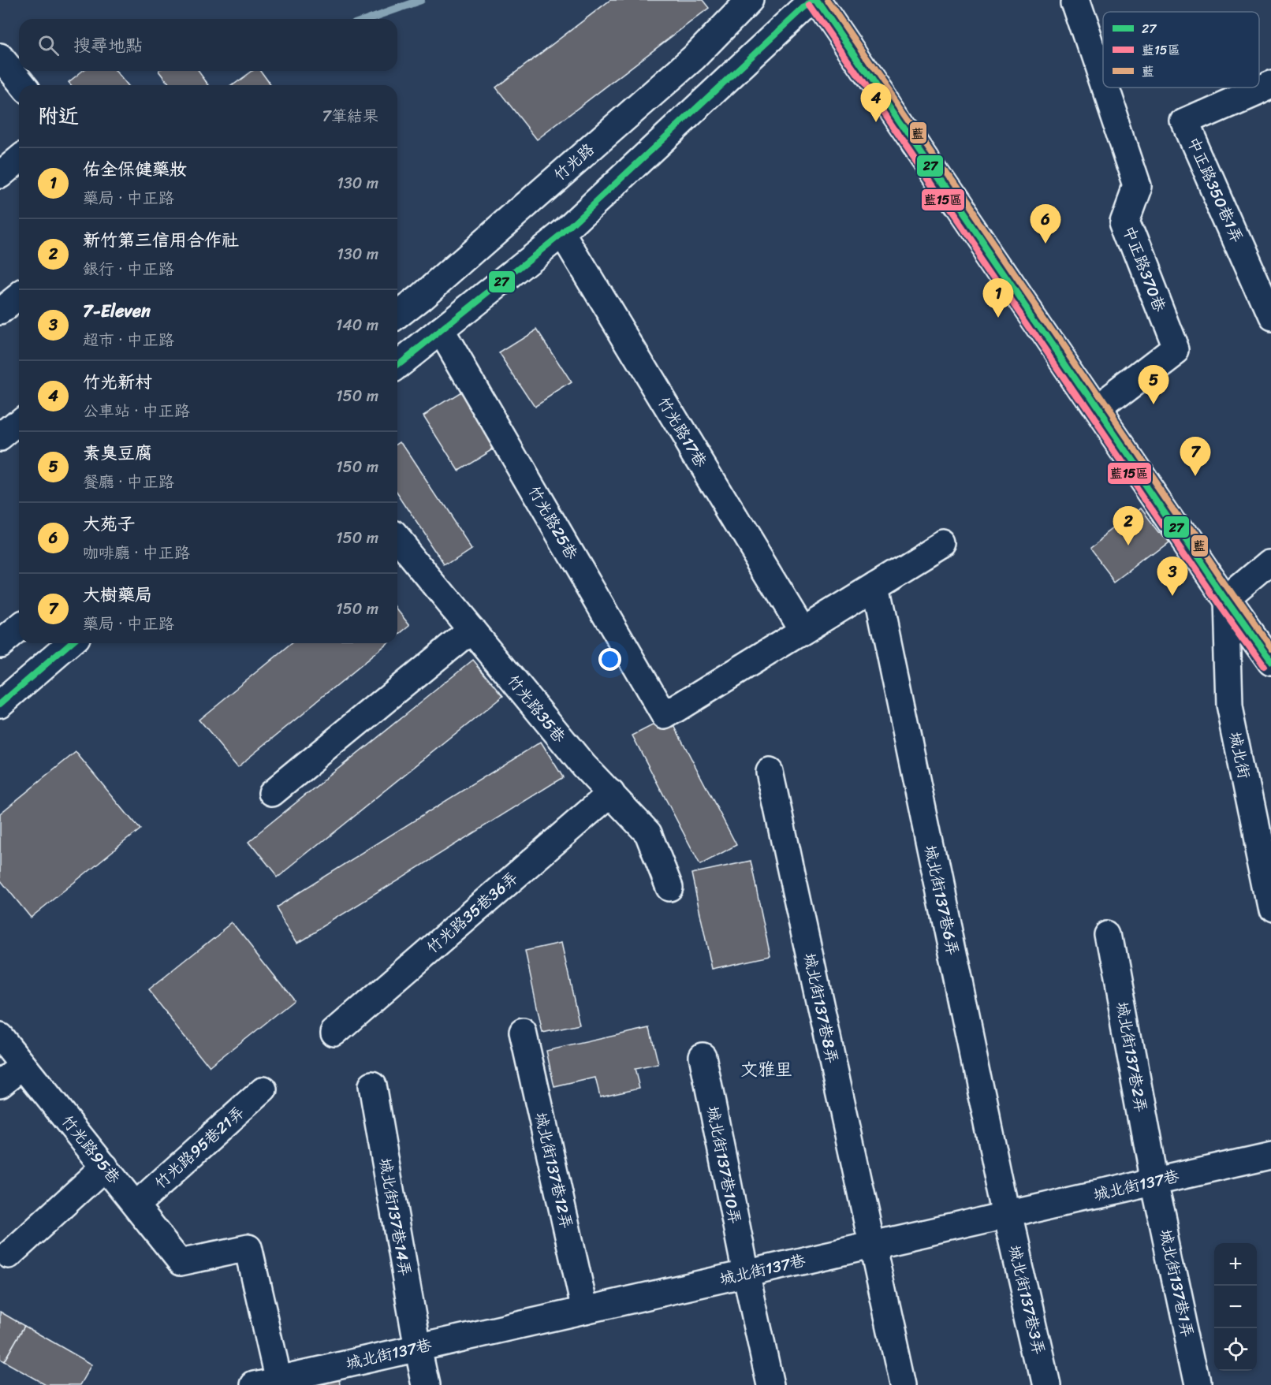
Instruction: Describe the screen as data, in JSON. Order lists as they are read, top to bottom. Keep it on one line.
{"streets":{"street":["竹光路","中正路350巷1弄","中正路370巷","竹光路17巷","竹光路25巷","竹光路35巷","城北街","城北街137巷6弄","竹光路35巷36弄","城北街137巷8弄","城北街137巷2弄","竹光路95巷21弄","竹光路95巷","城北街137巷10弄","城北街137巷12弄","城北街137巷","城北街137巷14弄","城北街137巷1弄","城北街137巷3弄"]},"crossings":[["竹光路17巷","竹光路25巷"],["竹光路35巷","竹光路35巷36弄"],["城北街137巷6弄","城北街137巷"],["城北街137巷6弄","城北街137巷3弄"],["城北街137巷8弄","城北街137巷"],["城北街137巷2弄","城北街137巷"],["城北街137巷2弄","城北街137巷1弄"],["竹光路95巷21弄","竹光路95巷"],["竹光路95巷","城北街137巷"],["城北街137巷10弄","城北街137巷"],["城北街137巷12弄","城北街137巷"],["城北街137巷","城北街137巷14弄"],["城北街137巷","城北街137巷1弄"],["城北街137巷","城北街137巷3弄"]],"districts":["文雅里"],"lines":["transit line 27","transit line 藍","transit line 藍15區"],"legend":["27","藍15區","藍"],"page":{"search":"搜尋地點","pins":["4","6","1","5","7","2","3"],"heading":["附近","7筆結果"],"list":[{"mark":"1","name":"佑全保健藥妝","note":"藥局 · 中正路","value":"130 m"},{"mark":"2","name":"新竹第三信用合作社","note":"銀行 · 中正路","value":"130 m"},{"mark":"3","name":"7-Eleven","note":"超市 · 中正路","value":"140 m"},{"mark":"4","name":"竹光新村","note":"公車站 · 中正路","value":"150 m"},{"mark":"5","name":"素臭豆腐","note":"餐廳 · 中正路","value":"150 m"},{"mark":"6","name":"大苑子","note":"咖啡廳 · 中正路","value":"150 m"},{"mark":"7","name":"大樹藥局","note":"藥局 · 中正路","value":"150 m"}],"map_buttons":["+","−"]}}
